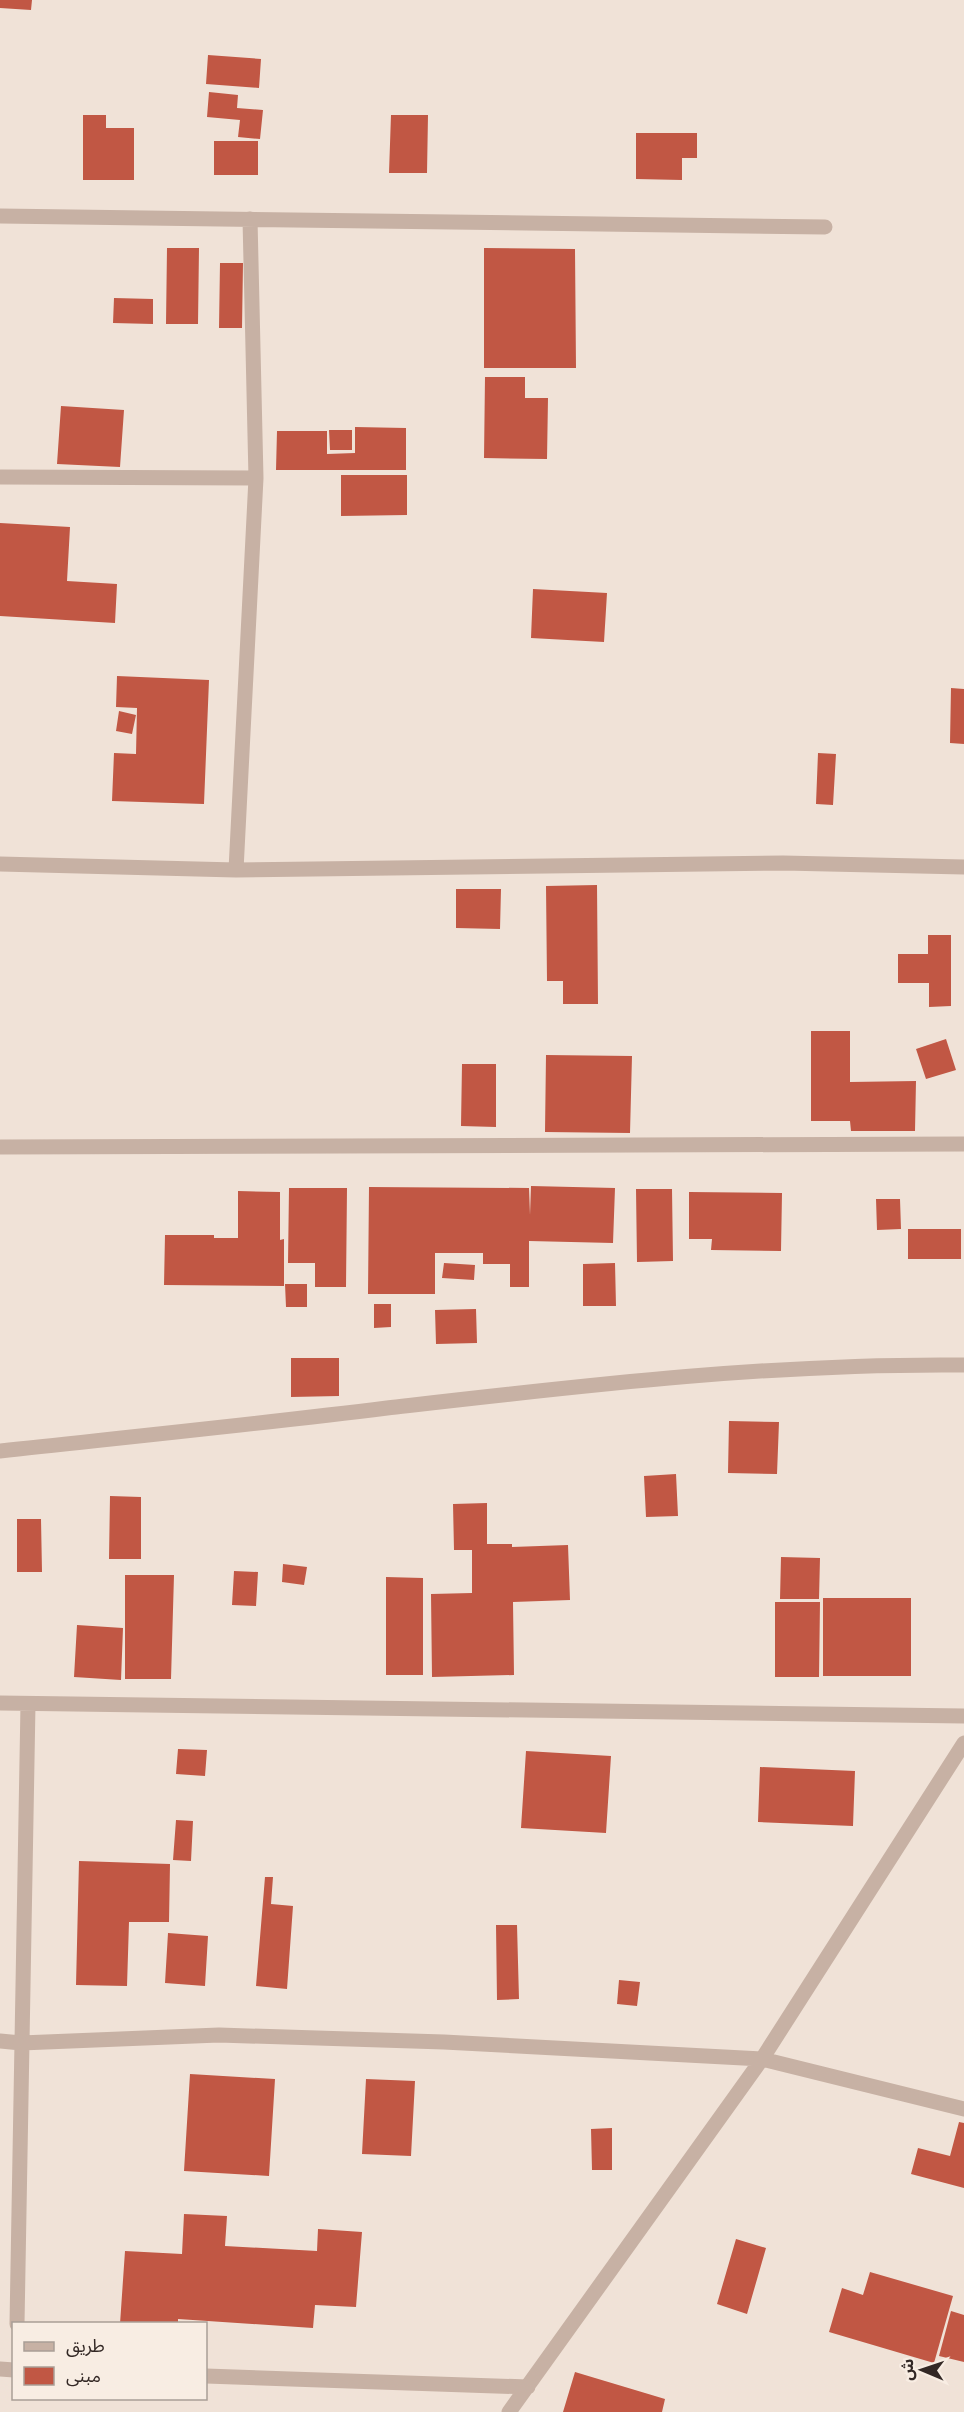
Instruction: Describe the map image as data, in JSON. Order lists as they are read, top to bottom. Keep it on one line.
{"legend":["طريق","مبنى"],"north":"left"}
